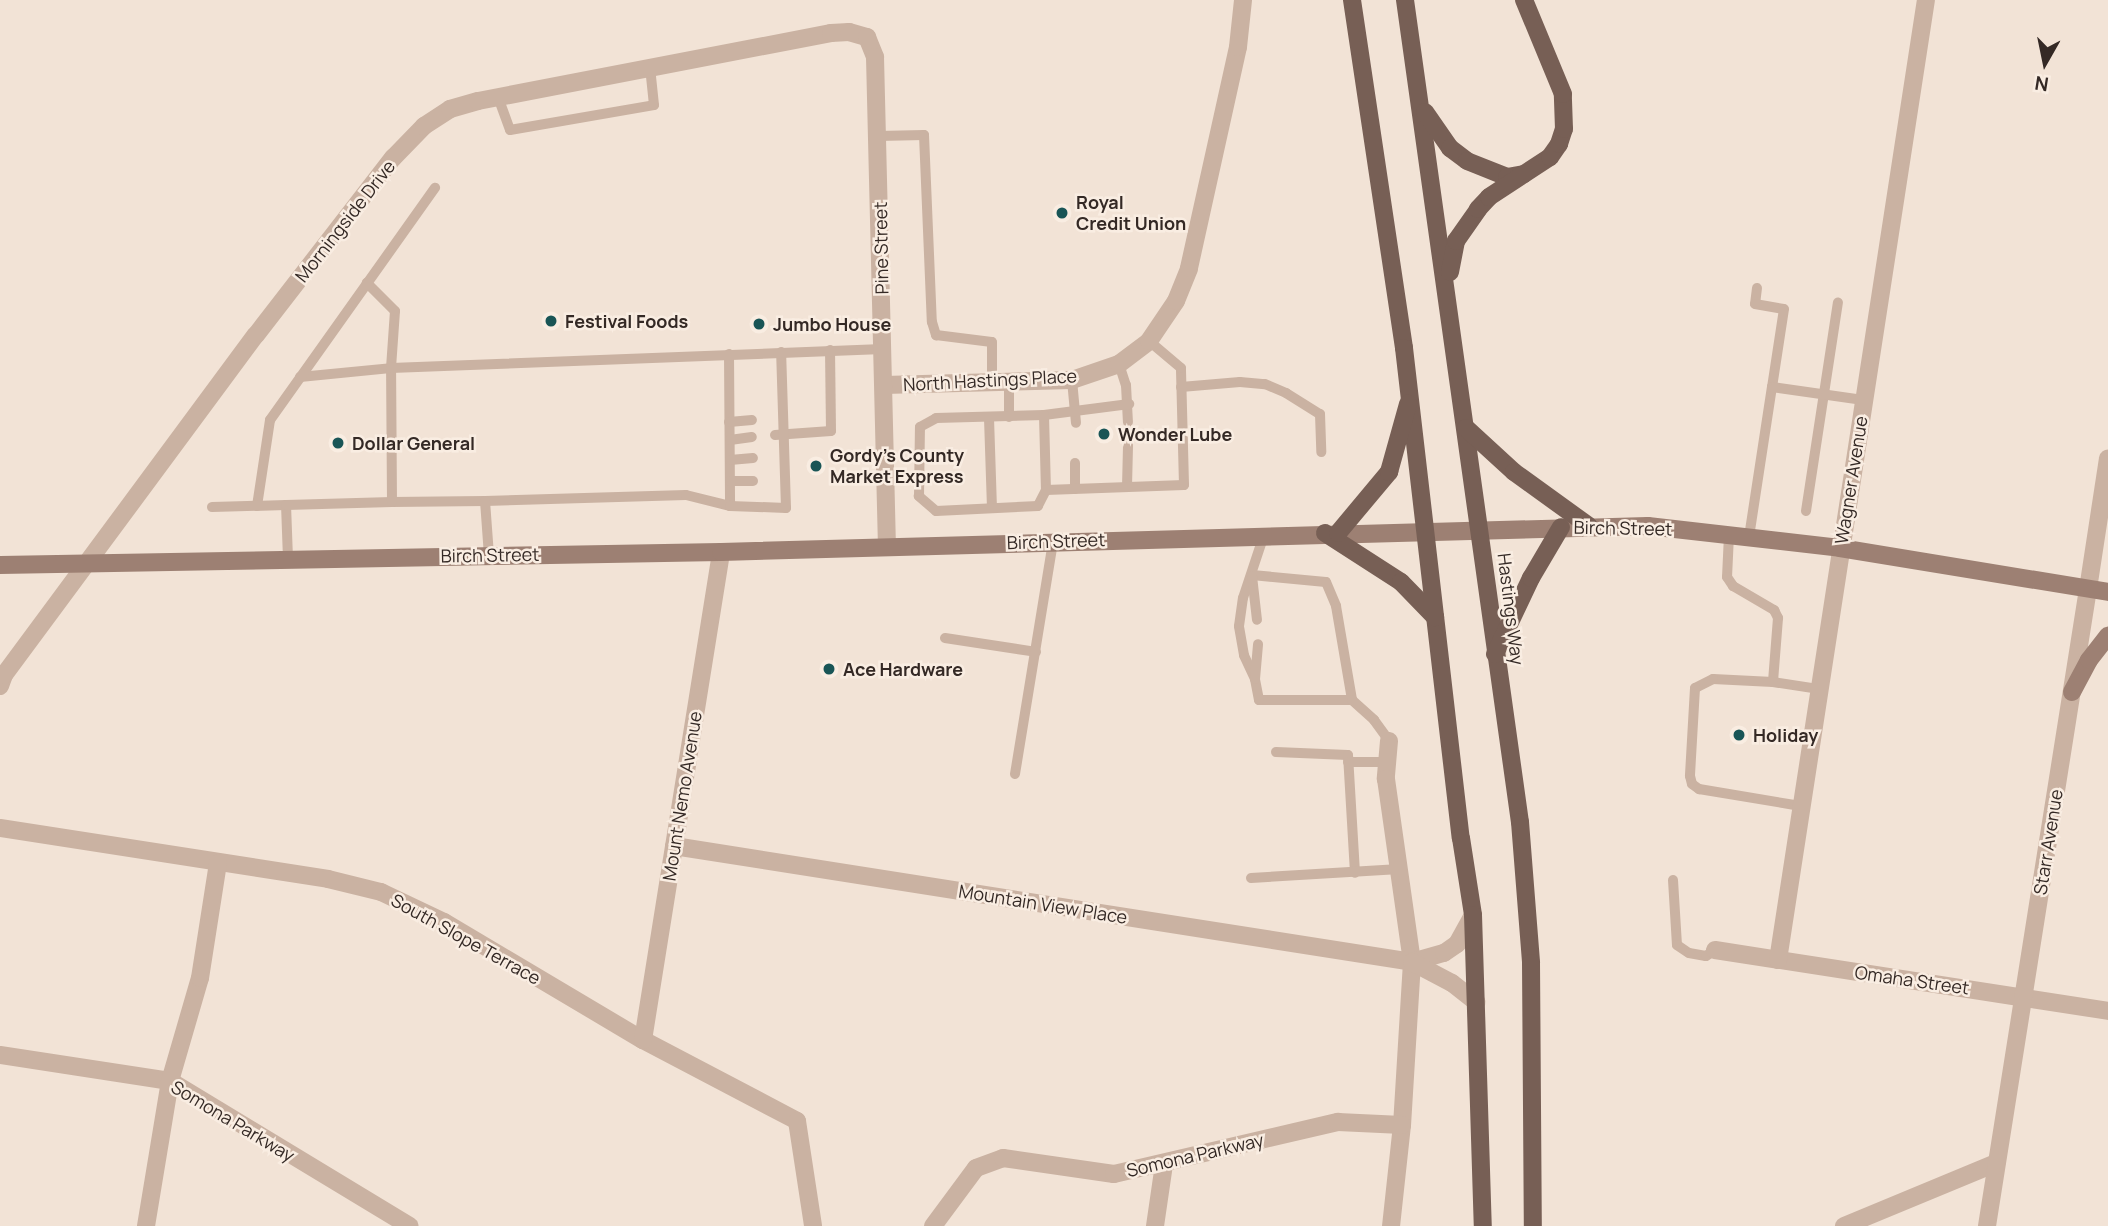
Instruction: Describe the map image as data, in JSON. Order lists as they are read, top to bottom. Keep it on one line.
{"streets":{"main road":["Birch Street","Hastings Way"],"street":["Morningside Drive","Pine Street","North Hastings Place","Wagner Avenue","Mount Nemo Avenue","Starr Avenue","Mountain View Place","South Slope Terrace","Omaha Street","Somona Parkway"]},"crossings":[["Morningside Drive","Pine Street"],["Morningside Drive","Birch Street"],["Pine Street","North Hastings Place"],["Pine Street","Birch Street"],["Wagner Avenue","Birch Street"],["Wagner Avenue","Omaha Street"],["Birch Street","Hastings Way"],["Birch Street","Mount Nemo Avenue"],["Birch Street","Starr Avenue"],["Mount Nemo Avenue","Mountain View Place"],["Mount Nemo Avenue","South Slope Terrace"],["Starr Avenue","Omaha Street"]],"places":["Royal Credit Union","Festival Foods","Jumbo House","Wonder Lube","Dollar General","Gordy's County Market Express","Ace Hardware","Holiday"],"north":"bottom"}
